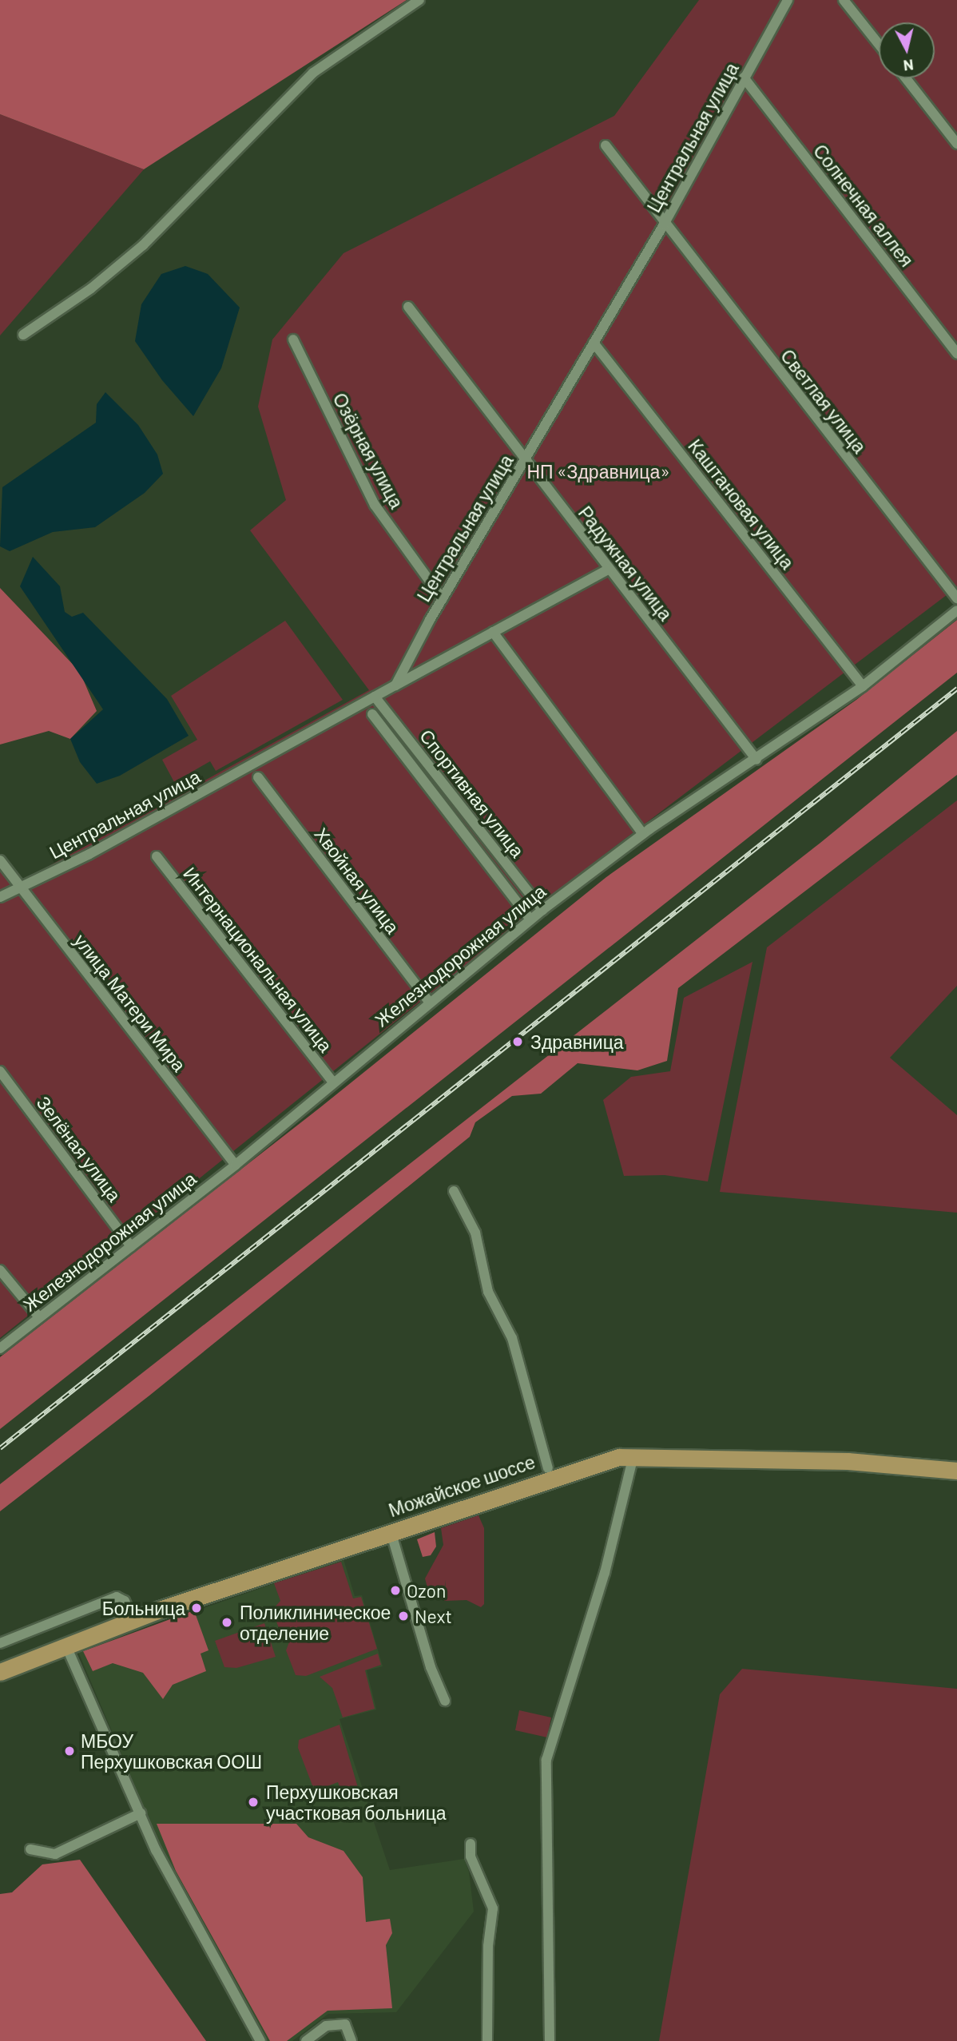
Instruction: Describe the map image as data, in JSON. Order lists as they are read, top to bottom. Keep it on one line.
{"streets":{"main road":["Можайское шоссе"],"street":["Центральная улица","Солнечная аллея","Светлая улица","Озёрная улица","Каштановая улица","Радужная улица","Спортивная улица","Хвойная улица","Железнодорожная улица","Интернациональная улица","улица Матери Мира","Зелёная улица"]},"crossings":[["Центральная улица","Солнечная аллея"],["Центральная улица","Светлая улица"],["Центральная улица","Озёрная улица"],["Центральная улица","Каштановая улица"],["Центральная улица","Радужная улица"],["Центральная улица","Спортивная улица"],["Центральная улица","улица Матери Мира"],["Каштановая улица","Железнодорожная улица"],["Радужная улица","Железнодорожная улица"],["Спортивная улица","Железнодорожная улица"],["Хвойная улица","Железнодорожная улица"],["Железнодорожная улица","Интернациональная улица"],["Железнодорожная улица","улица Матери Мира"],["Железнодорожная улица","Зелёная улица"]],"parks":["НП «Здравница»"],"places":["Здравница","Ozon","Больница","Next","Поликлиническое отделение","МБОУ Перхушковская ООШ","Перхушковская участковая больница"],"north":"bottom"}
